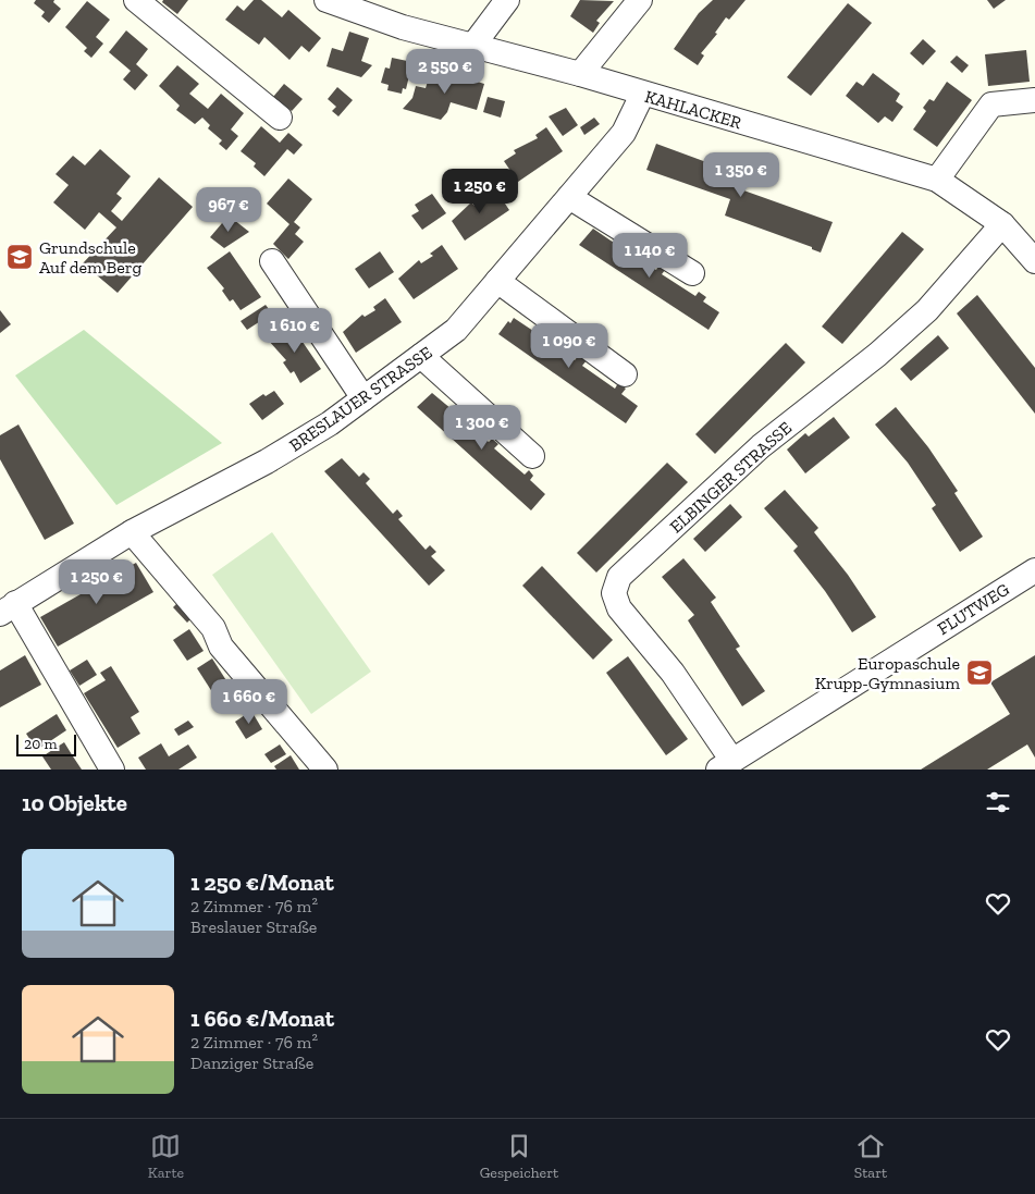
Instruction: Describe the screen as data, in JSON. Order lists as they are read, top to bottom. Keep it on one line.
{"streets":{"street":["KAHLACKER","BRESLAUER STRASSE","ELBINGER STRASSE","FLUTWEG"]},"crossings":[["KAHLACKER","BRESLAUER STRASSE"],["KAHLACKER","ELBINGER STRASSE"],["ELBINGER STRASSE","FLUTWEG"]],"places":{"school or university":["Grundschule Auf dem Berg","Europaschule Krupp-Gymnasium"]},"scale_bar":"20 m","page":{"price":["2 550 €","1 350 €","1 250 €","967 €","1 140 €","1 610 €","1 090 €","1 300 €","1 250 €","1 660 €"],"scale":"20 m","heading":"10 Objekte","list":[{"name":"1 250 €/Monat","note":"2 Zimmer · 76 m² · Breslauer Straße"},{"name":"1 660 €/Monat","note":"2 Zimmer · 76 m² · Danziger Straße"}],"tabs":["Karte","Gespeichert","Start"]}}
